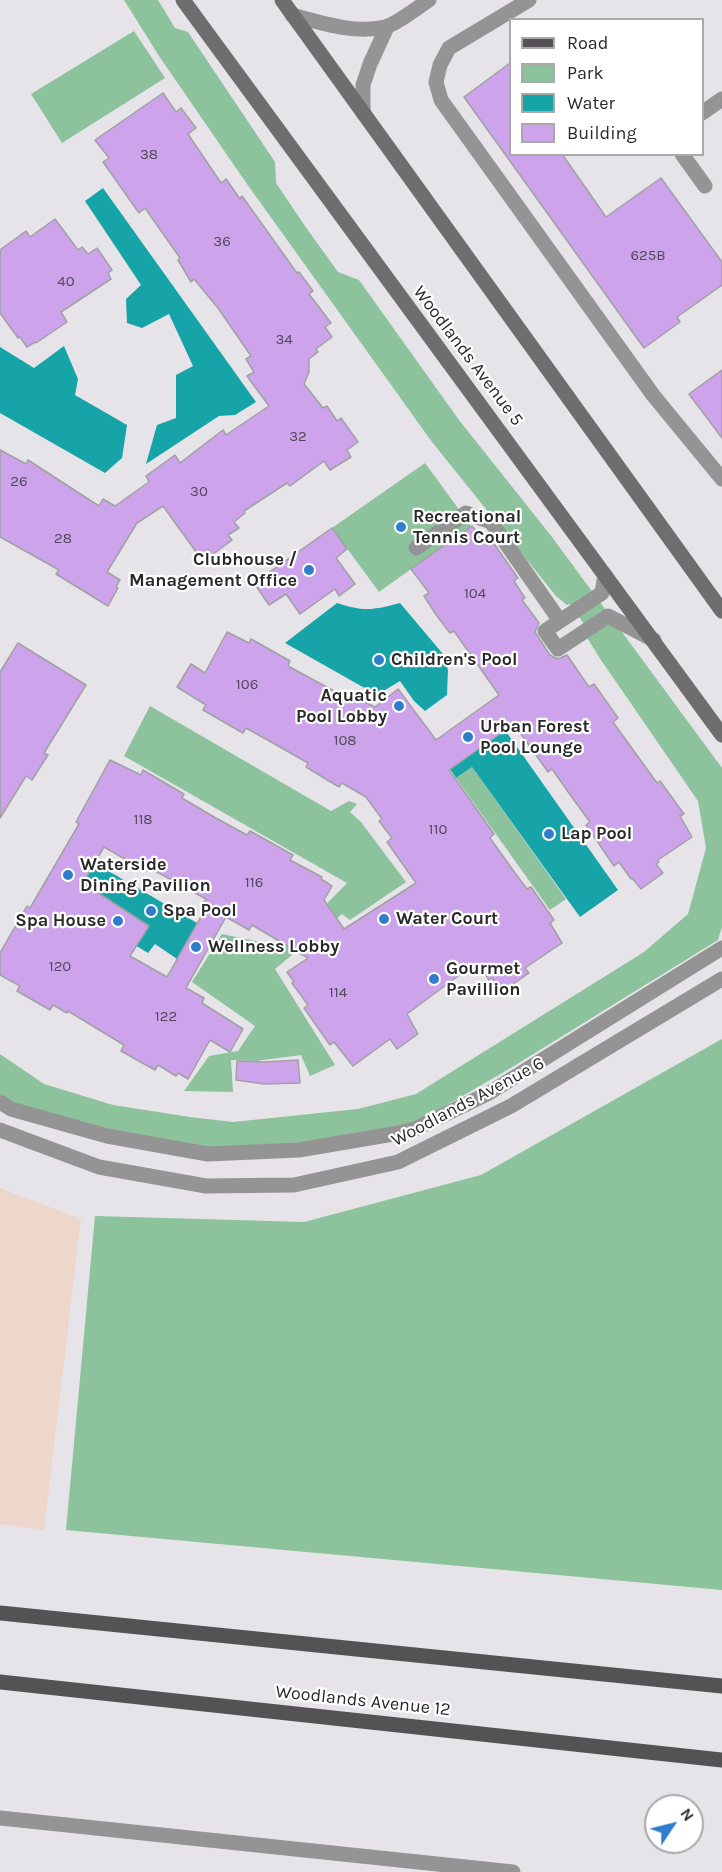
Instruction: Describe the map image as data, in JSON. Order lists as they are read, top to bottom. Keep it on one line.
{"streets":{"main road":["Woodlands Avenue 5","Woodlands Avenue 12"],"street":["Woodlands Avenue 6"]},"places":["Recreational Tennis Court","Clubhouse / Management Office","Children's Pool","Aquatic Pool Lobby","Urban Forest Pool Lounge","Lap Pool","Waterside Dining Pavilion","Spa Pool","Water Court","Spa House","Wellness Lobby","Gourmet Pavillion"],"house_numbers":["38","36","625B","40","34","32","26","30","28","104","106","108","118","110","116","120","114","122"],"legend":["Road","Park","Water","Building"],"north":"top right"}
